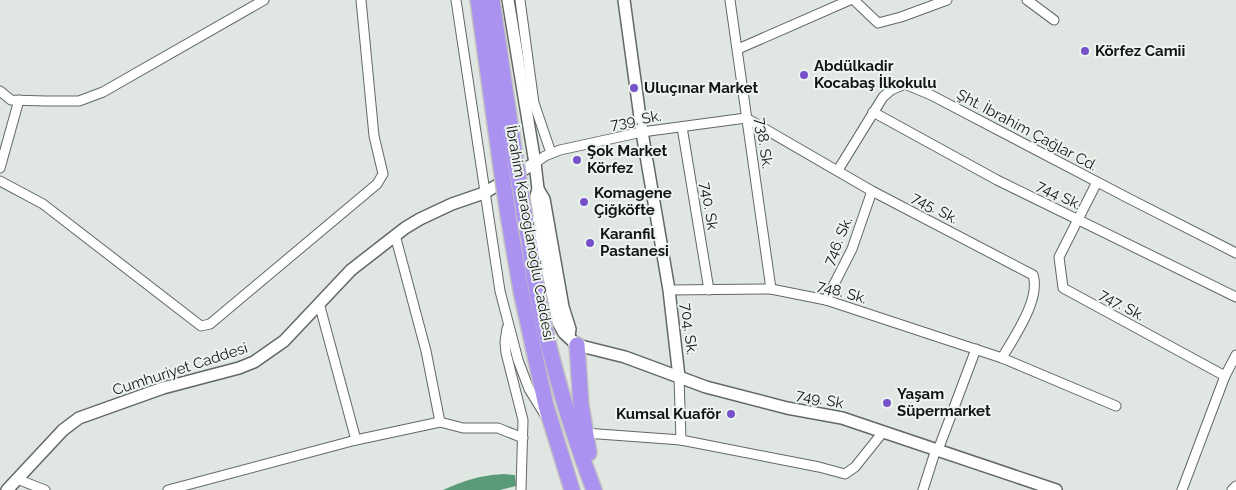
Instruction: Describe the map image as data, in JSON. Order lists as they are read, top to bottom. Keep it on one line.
{"streets":{"highway":["İbrahim Karaoğlanoğlu Caddesi"],"street":["739. Sk.","Şht. İbrahim Çağlar Cd.","738. Sk.","744 Sk.","740. Sk","745. Sk.","746. Sk.","748. Sk.","747. Sk.","704. Sk.","Cumhuriyet Caddesi","749. Sk"]},"crossings":[["739. Sk.","738. Sk."],["739. Sk.","740. Sk"],["739. Sk.","745. Sk."],["739. Sk.","704. Sk."],["739. Sk.","Cumhuriyet Caddesi"],["Şht. İbrahim Çağlar Cd.","744 Sk."],["Şht. İbrahim Çağlar Cd.","745. Sk."],["738. Sk.","745. Sk."],["738. Sk.","748. Sk."],["744 Sk.","747. Sk."],["740. Sk","748. Sk."],["745. Sk.","746. Sk."],["745. Sk.","748. Sk."],["746. Sk.","748. Sk."],["748. Sk.","704. Sk."],["704. Sk.","749. Sk"]],"places":["Körfez Camii","Abdülkadir Kocabaş İlkokulu","Uluçınar Market","Şok Market Körfez","Komagene Çiğköfte","Karanfil Pastanesi","Yaşam Süpermarket","Kumsal Kuaför"]}
